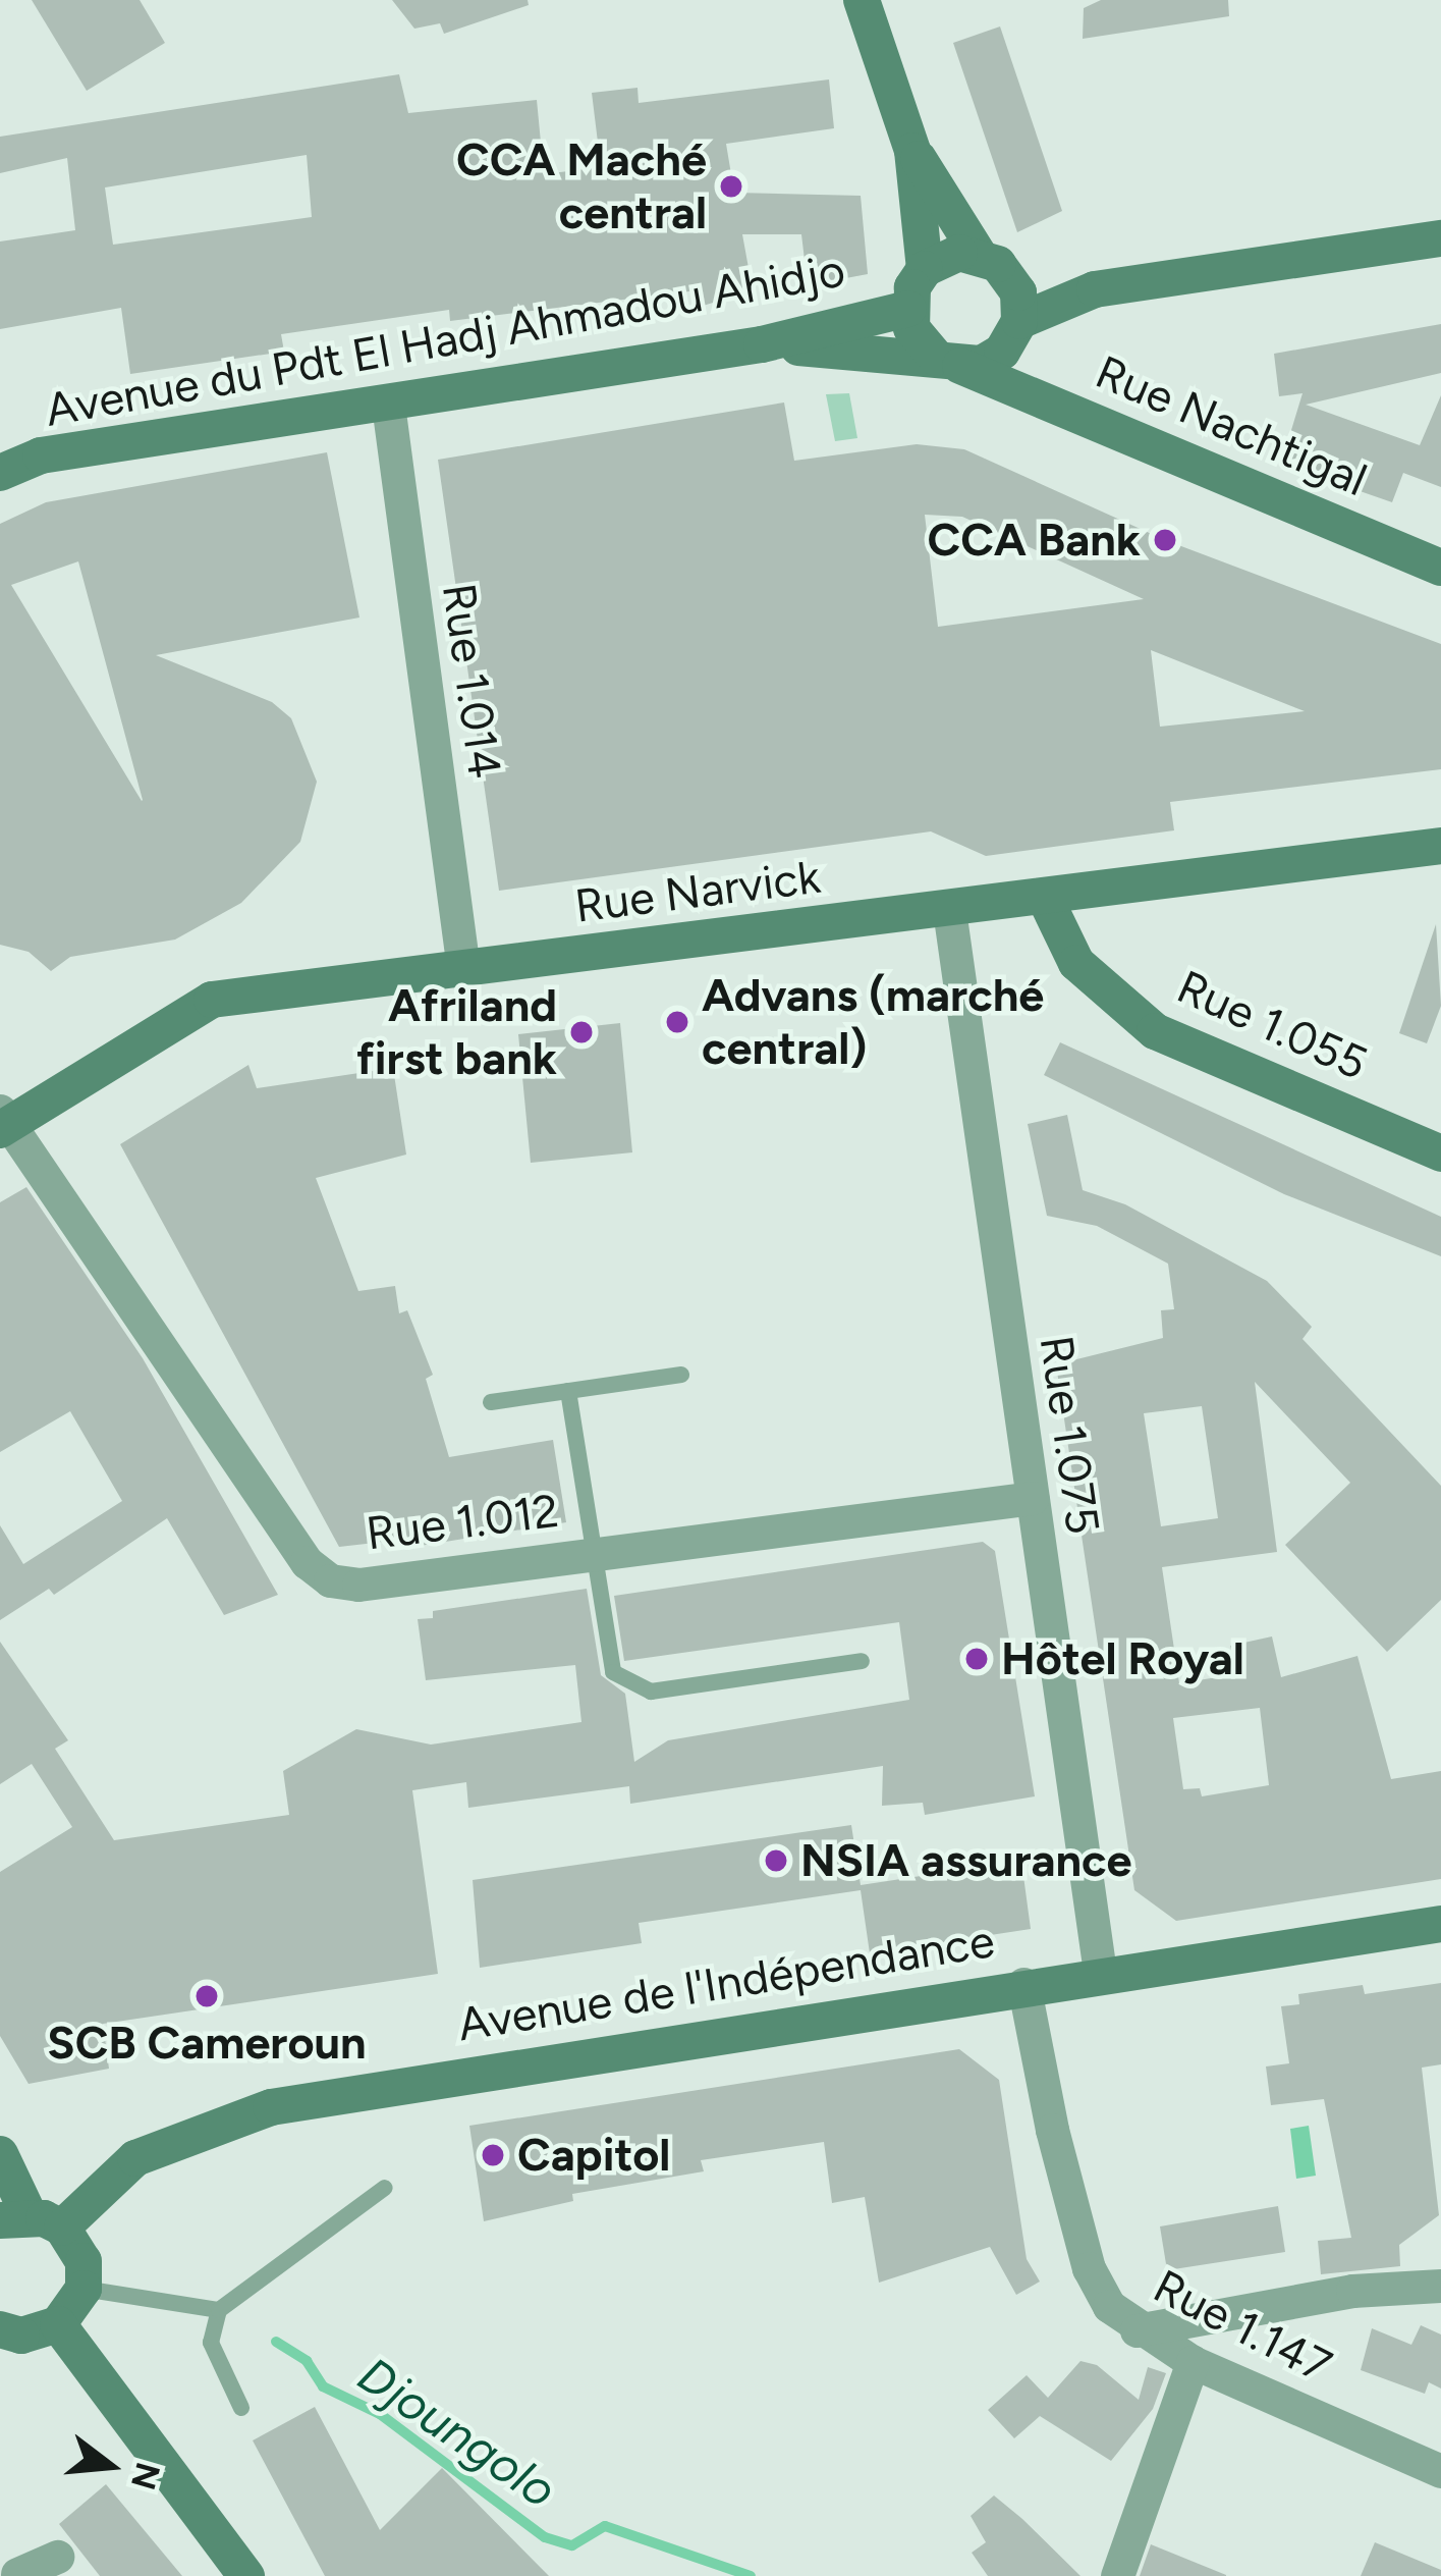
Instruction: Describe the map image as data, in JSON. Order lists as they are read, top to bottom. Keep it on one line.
{"streets":{"main road":["Avenue du Pdt El Hadj Ahmadou Ahidjo","Rue Nachtigal","Rue Narvick","Rue 1.055","Avenue de l'Indépendance"],"street":["Rue 1.014","Rue 1.075","Rue 1.012","Rue 1.147"]},"crossings":[["Avenue du Pdt El Hadj Ahmadou Ahidjo","Rue Nachtigal"],["Avenue du Pdt El Hadj Ahmadou Ahidjo","Rue 1.014"],["Rue 1.014","Rue Narvick"],["Rue Narvick","Rue 1.055"],["Rue Narvick","Rue 1.075"],["Rue Narvick","Rue 1.012"],["Rue 1.075","Rue 1.012"],["Rue 1.075","Avenue de l'Indépendance"],["Avenue de l'Indépendance","Rue 1.147"]],"water":["Djoungolo"],"places":["CCA Maché central","CCA Bank","Advans (marché central)","Afriland first bank","Hôtel Royal","NSIA assurance","SCB Cameroun","Capitol"],"north":"right"}
